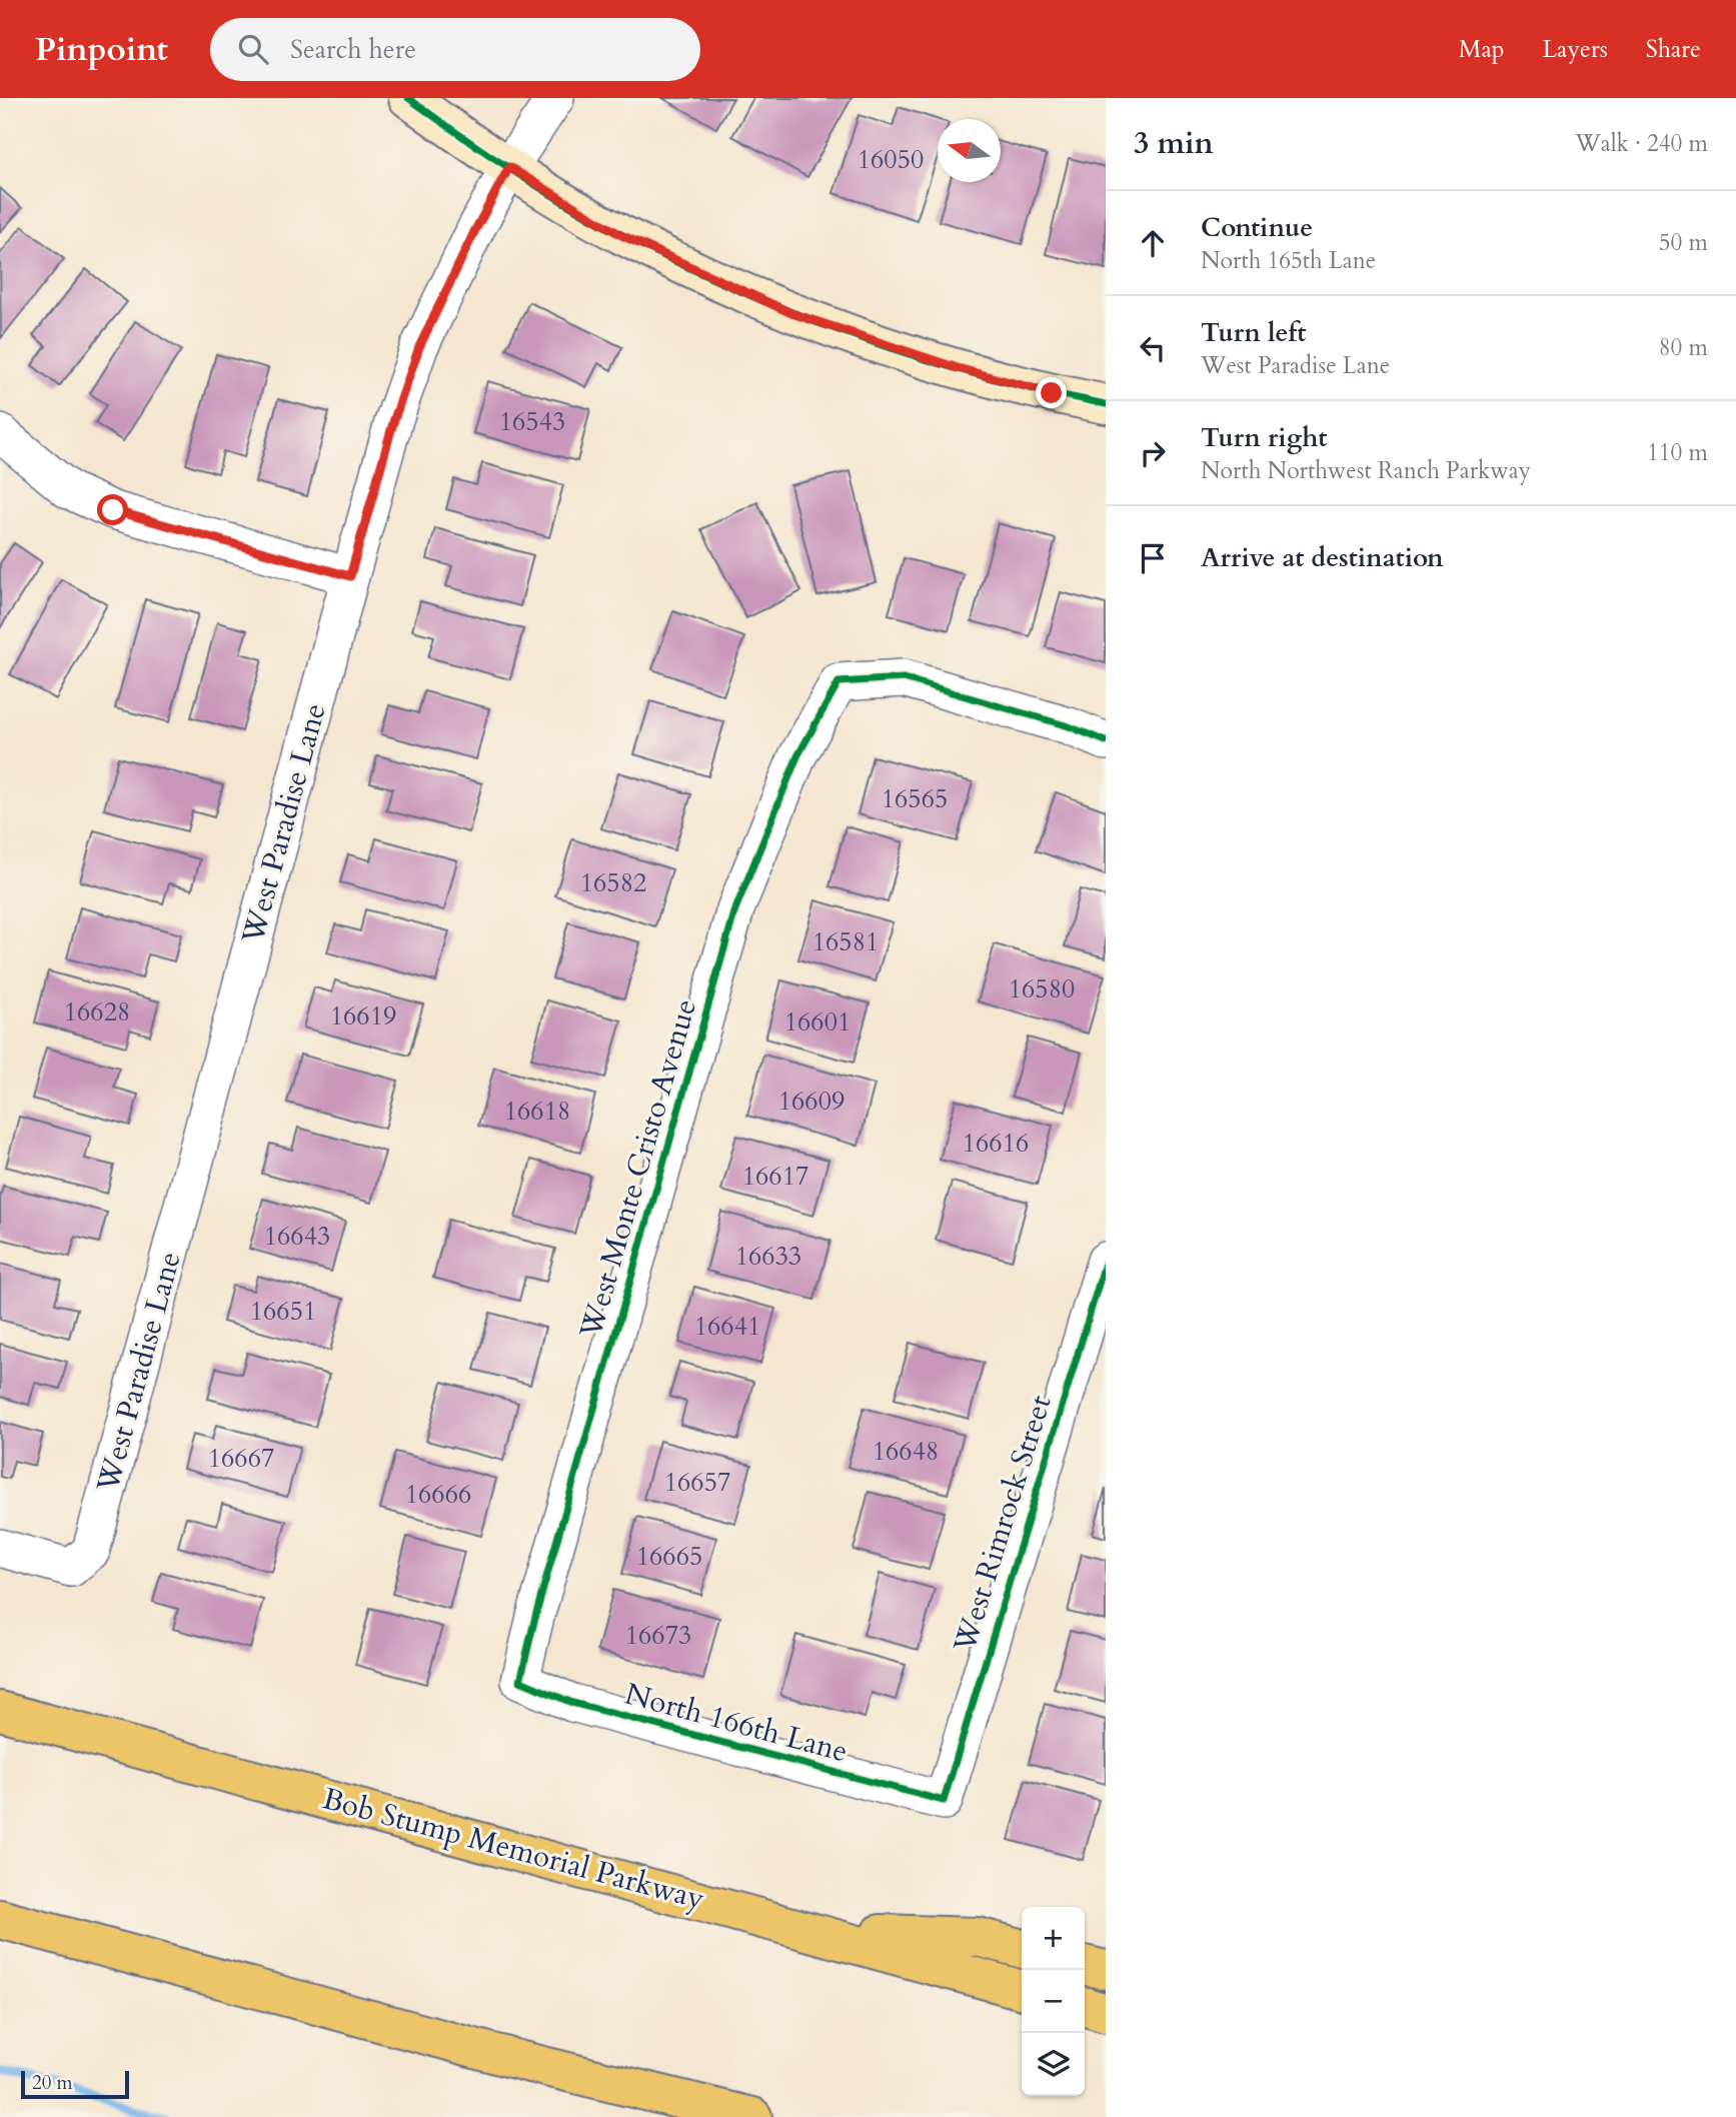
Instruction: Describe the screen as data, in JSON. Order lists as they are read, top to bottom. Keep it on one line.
{"streets":{"highway":["Bob Stump Memorial Parkway"],"street":["West Paradise Lane","West Monte Cristo Avenue","West Rimrock Street","North 166th Lane"]},"crossings":[["West Monte Cristo Avenue","North 166th Lane"],["West Rimrock Street","North 166th Lane"]],"house_numbers":["16050","16543","16565","16582","16581","16580","16628","16619","16601","16609","16618","16616","16617","16643","16633","16651","16641","16648","16667","16657","16666","16665","16673"],"scale_bar":"20 m","north":"left","page":{"header":"Pinpoint","search":"Search here","nav":["Map","Layers","Share"],"heading":["3 min","Walk · 240 m"],"list":[["Continue","North 165th Lane","50 m"],["Turn left","West Paradise Lane","80 m"],["Turn right","North Northwest Ranch Parkway","110 m"],"Arrive at destination"],"map_buttons":["+","−"],"scale":"20 m"}}
